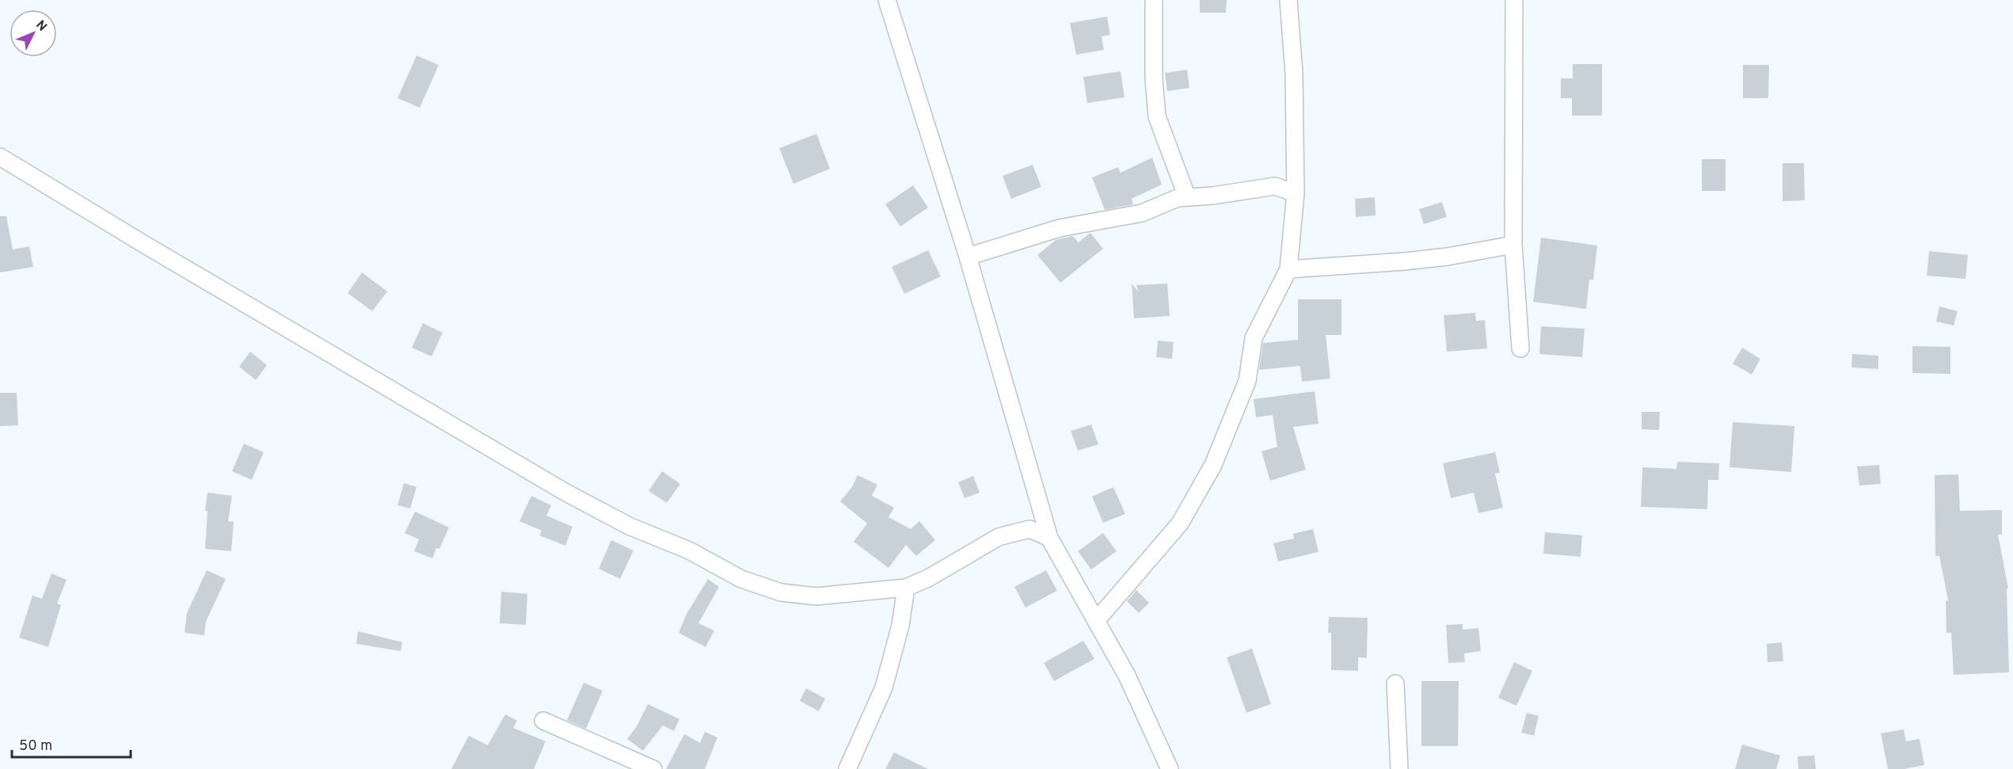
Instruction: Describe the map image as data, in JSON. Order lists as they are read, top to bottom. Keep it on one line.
{"scale_bar":"50 m","north":"top right"}
